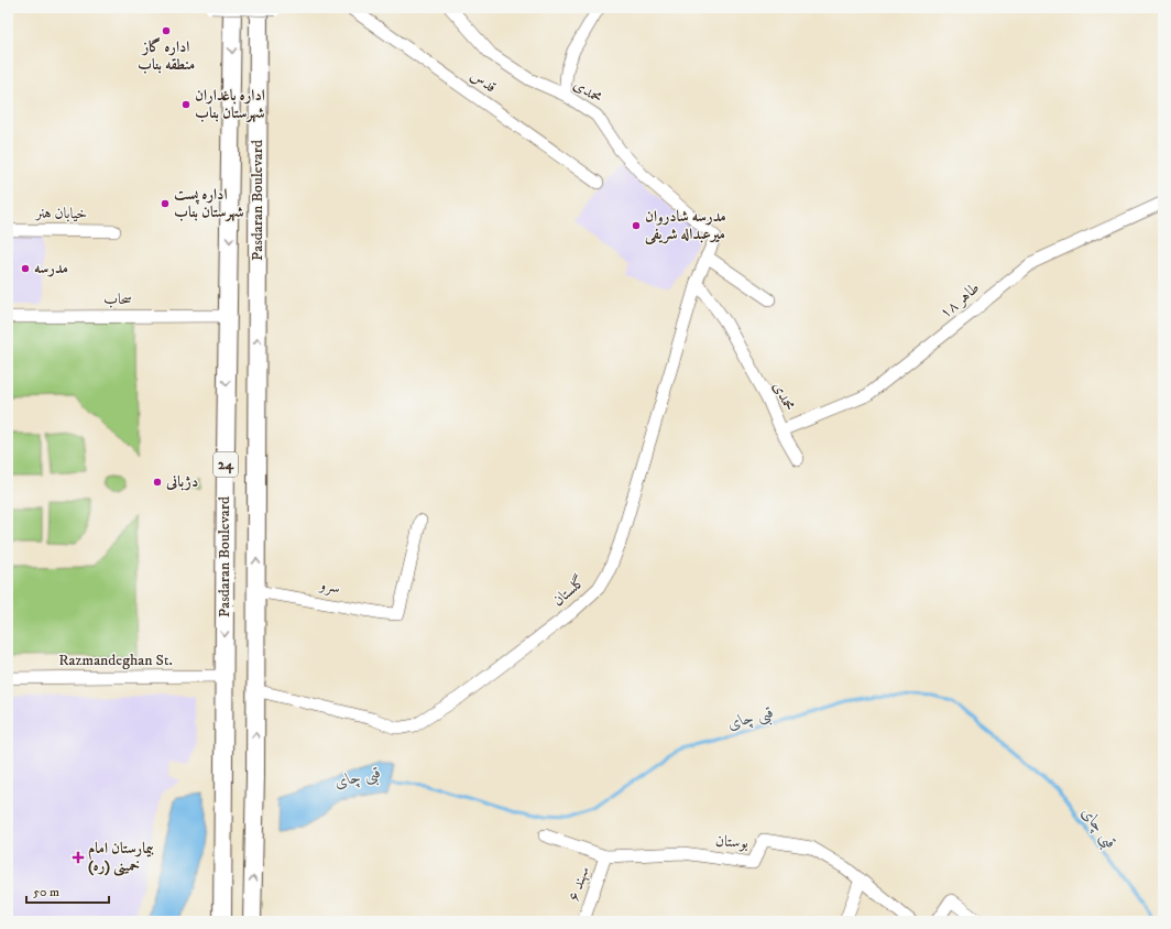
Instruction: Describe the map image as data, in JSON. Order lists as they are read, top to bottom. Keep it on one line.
{"streets":{"highway":["Pasdaran Boulevard","24"],"street":["قدس","محمدی","خیابان هنر","سحاب","طاهر ۱۸","سرو","گلستان","Razmandeghan St.","بوستان","سهند ۶"]},"crossings":[["محمدی","طاهر ۱۸"],["محمدی","گلستان"],["Pasdaran Boulevard","سحاب"],["Pasdaran Boulevard","سرو"],["Pasdaran Boulevard","گلستان"],["Pasdaran Boulevard","Razmandeghan St."],["بوستان","سهند ۶"]],"water":["قبی چای"],"places":{"other":["اداره گاز منطقه بناب","اداره باغداران شهرستان بناب","اداره پست شهرستان بناب","مدرسه شادروان میرعبداله شریفی","مدرسه","دژبانی"],"health":["بیمارستان امام خمینی (ره)"]},"scale_bar":"50 m"}
